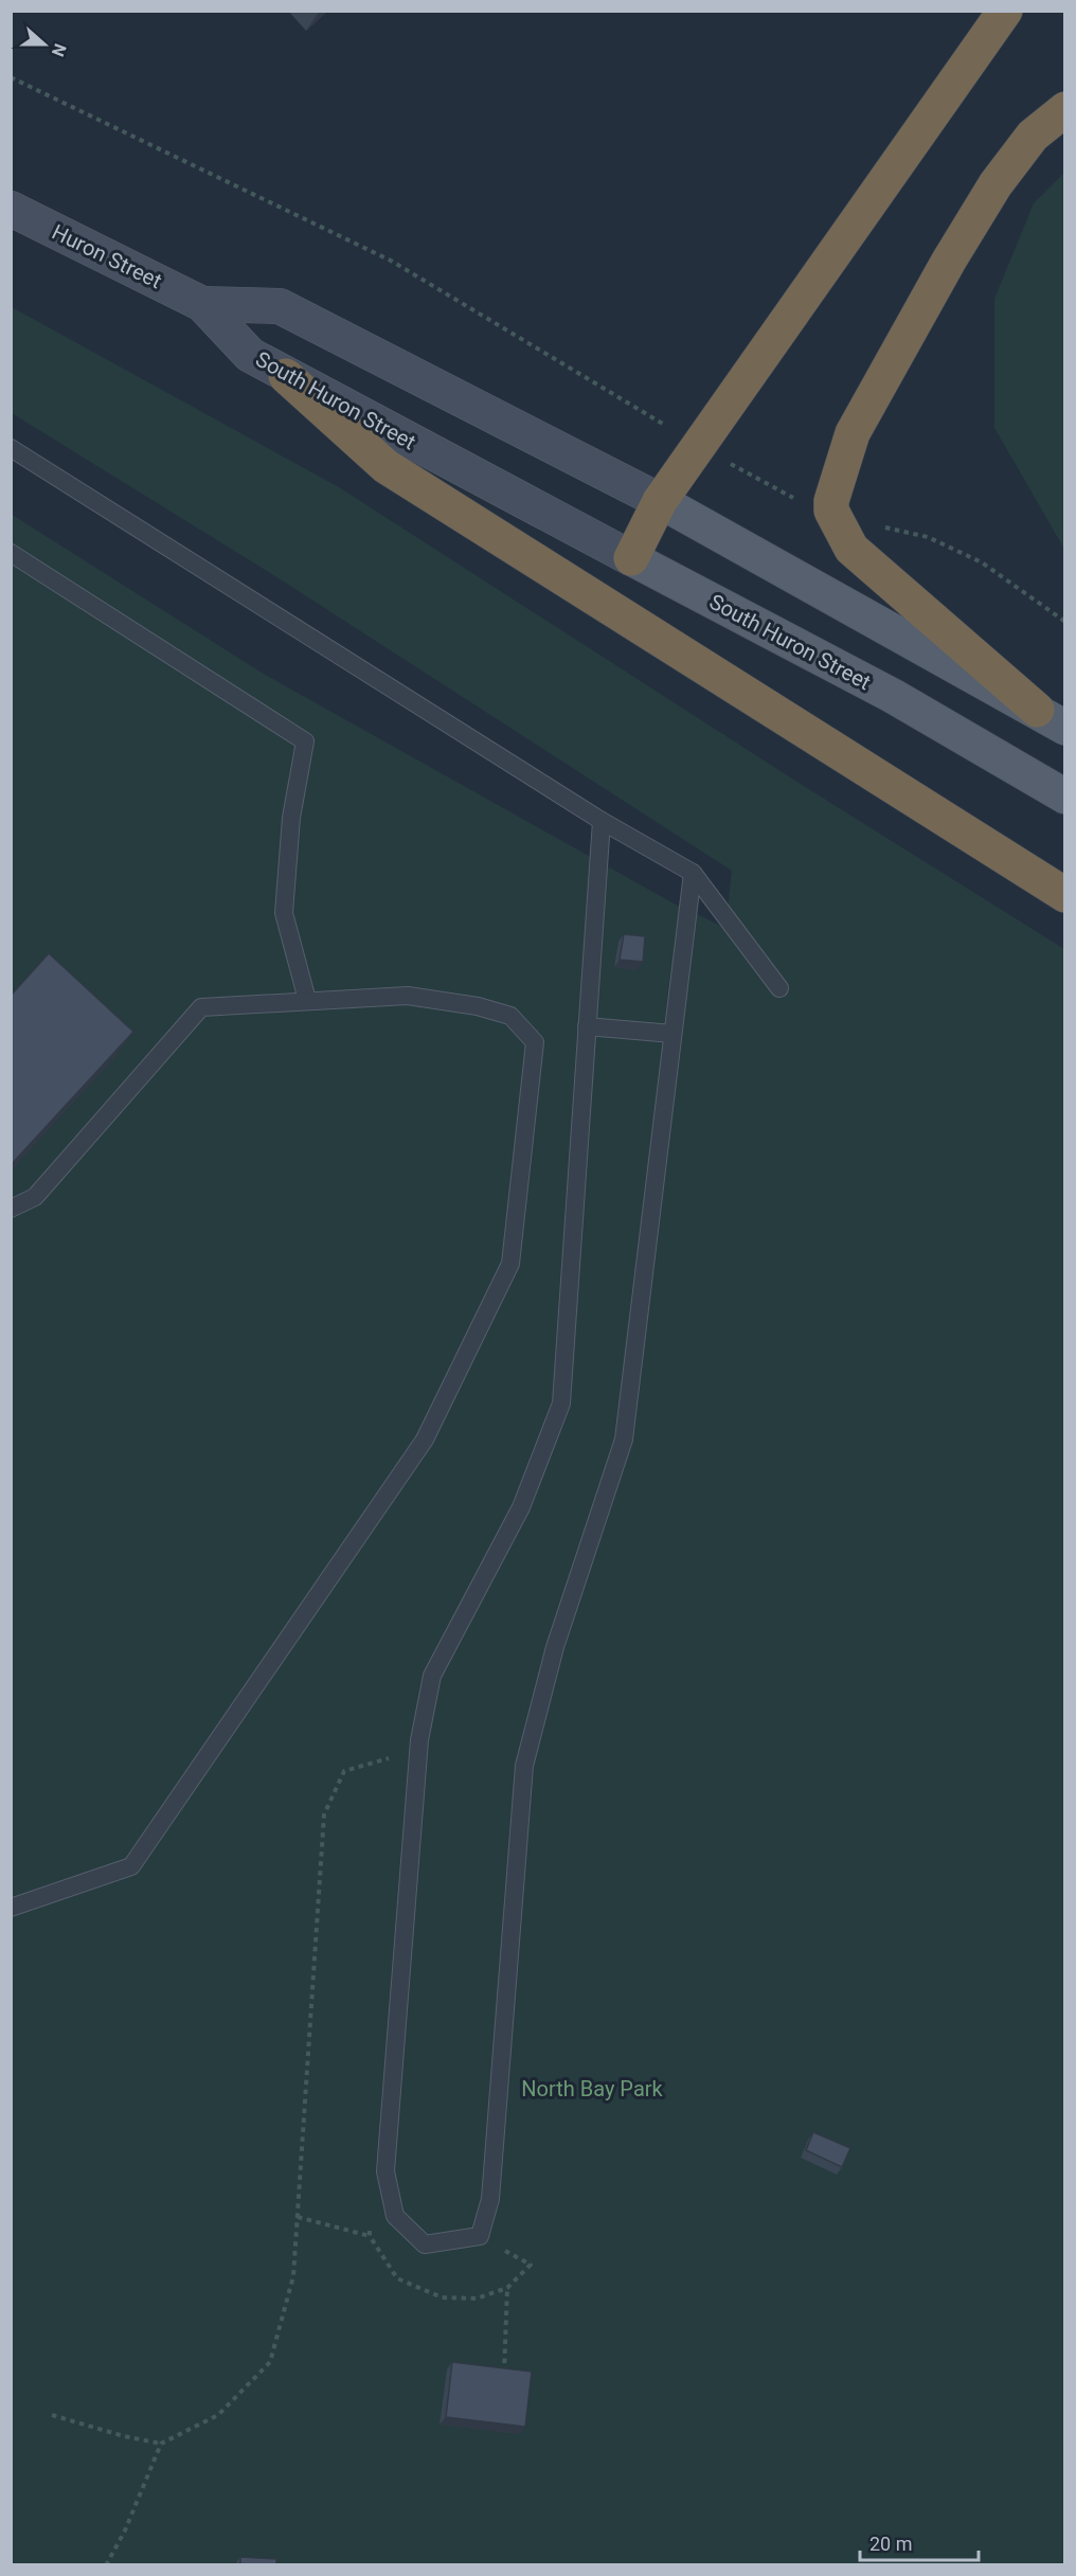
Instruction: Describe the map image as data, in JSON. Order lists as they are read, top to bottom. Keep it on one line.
{"streets":{"main road":["Huron Street","South Huron Street"]},"crossings":[["Huron Street","South Huron Street"]],"parks":["North Bay Park"],"scale_bar":"20 m","north":"right"}
